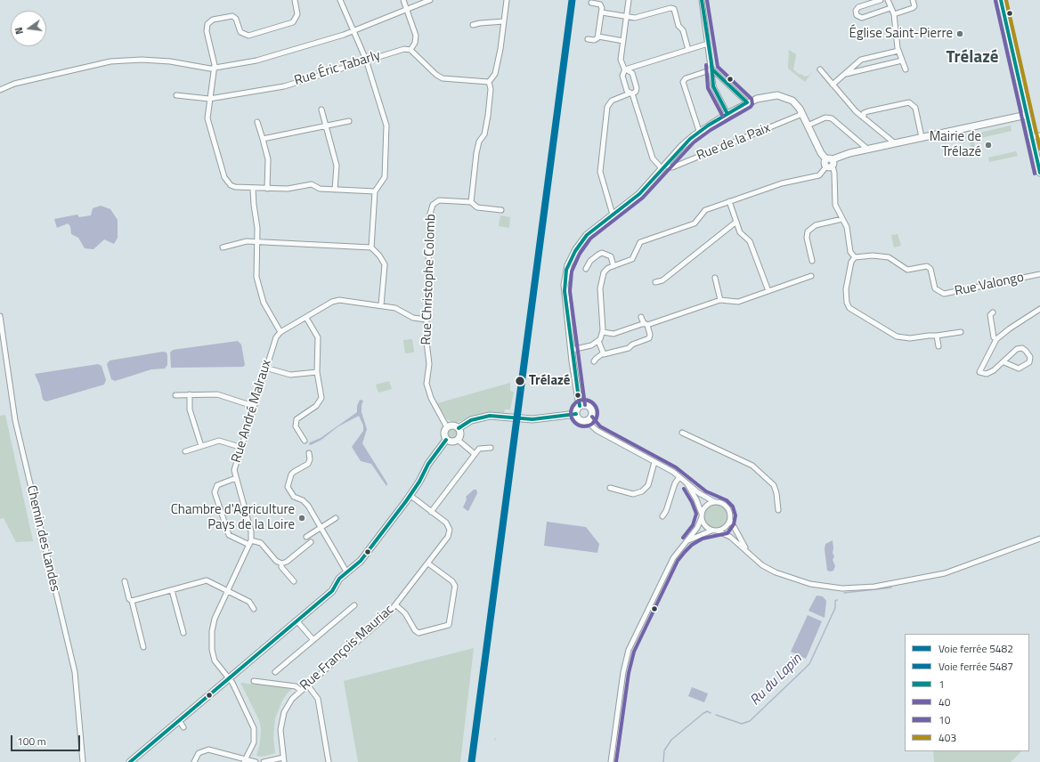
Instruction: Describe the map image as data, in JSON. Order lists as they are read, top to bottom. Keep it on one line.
{"streets":{"street":["Rue Éric Tabarly","Rue de la Paix","Rue Christophe Colomb","Rue Valongo","Rue André Malraux","Chemin des Landes","Rue François Mauriac"]},"districts":["Trélazé"],"water":["Ru du Lapin"],"places":["Église Saint-Pierre","Mairie de Trélazé","Trélazé","Chambre d'Agriculture Pays de la Loire"],"lines":["rail line 5482","rail line 5487","transit line 1","transit line 40","transit line 403","transit line 10"],"legend":["Voie ferrée 5482","Voie ferrée 5487","1","40","10","403"],"scale_bar":"100 m","north":"left"}
